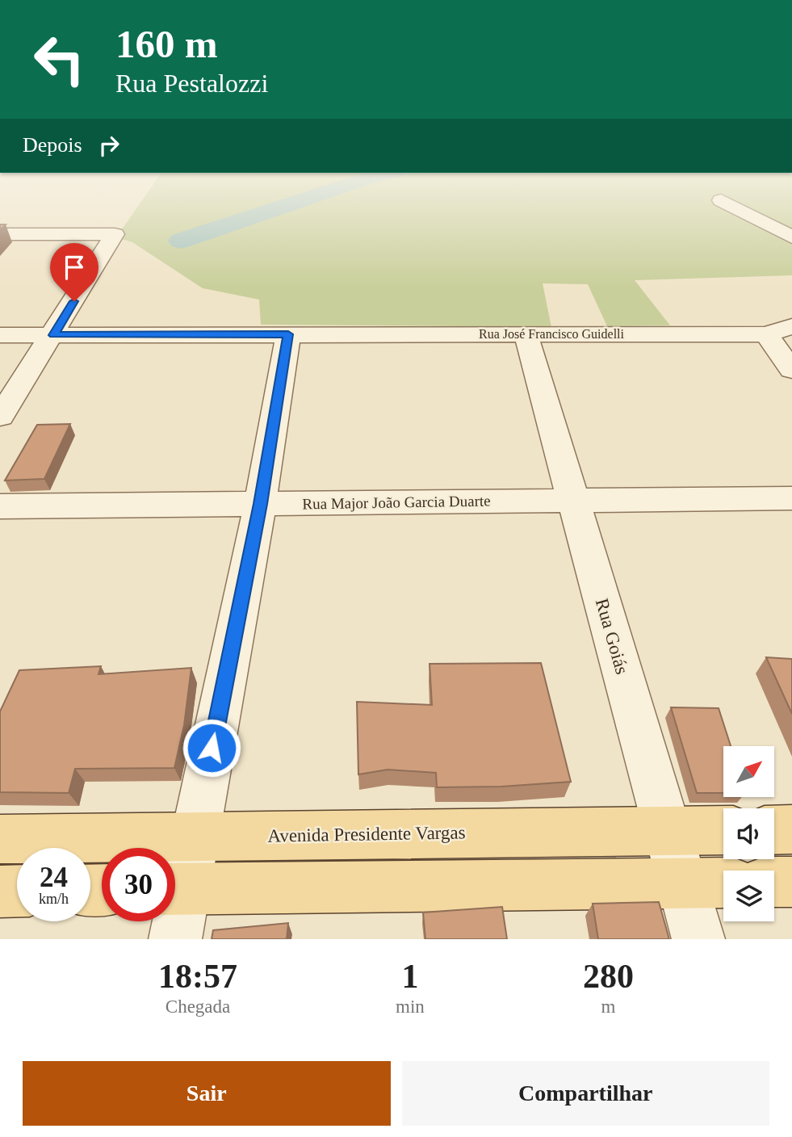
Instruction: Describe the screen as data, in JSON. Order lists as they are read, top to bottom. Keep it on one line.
{"streets":{"main road":["Avenida Presidente Vargas"],"street":["Rua José Francisco Guidelli","Rua Major João Garcia Duarte","Rua Goiás"]},"crossings":[["Rua José Francisco Guidelli","Rua Goiás"],["Rua Major João Garcia Duarte","Rua Goiás"],["Rua Goiás","Avenida Presidente Vargas"]],"north":"top right","page":{"turn":["160 m","Rua Pestalozzi"],"then":"Depois","speed":"24 km/h","limit":"30","eta":["18:57","Chegada","1","min","280","m"],"buttons":["Sair","Compartilhar"]}}
